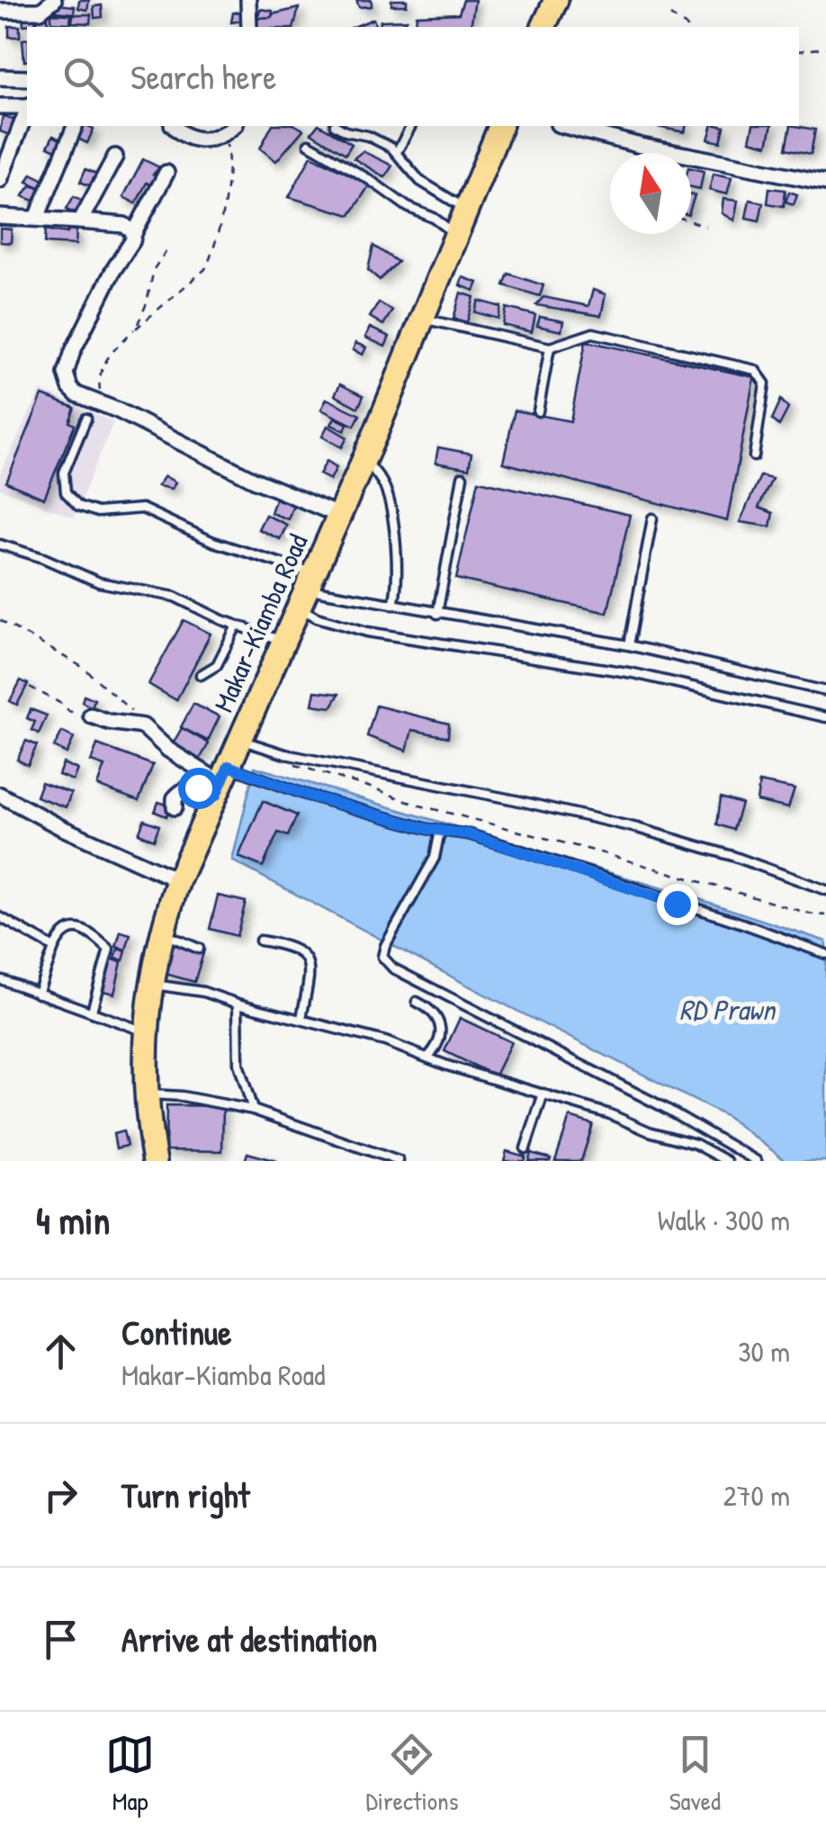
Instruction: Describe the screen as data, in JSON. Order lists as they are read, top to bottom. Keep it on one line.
{"streets":{"main road":["Makar-Kiamba Road"]},"water":["RD Prawn"],"north":"top","page":{"search":"Search here","heading":["4 min","Walk · 300 m"],"list":[["Continue","Makar-Kiamba Road","30 m"],["Turn right","270 m"],"Arrive at destination"],"nav":["Map","Directions","Saved"]}}
